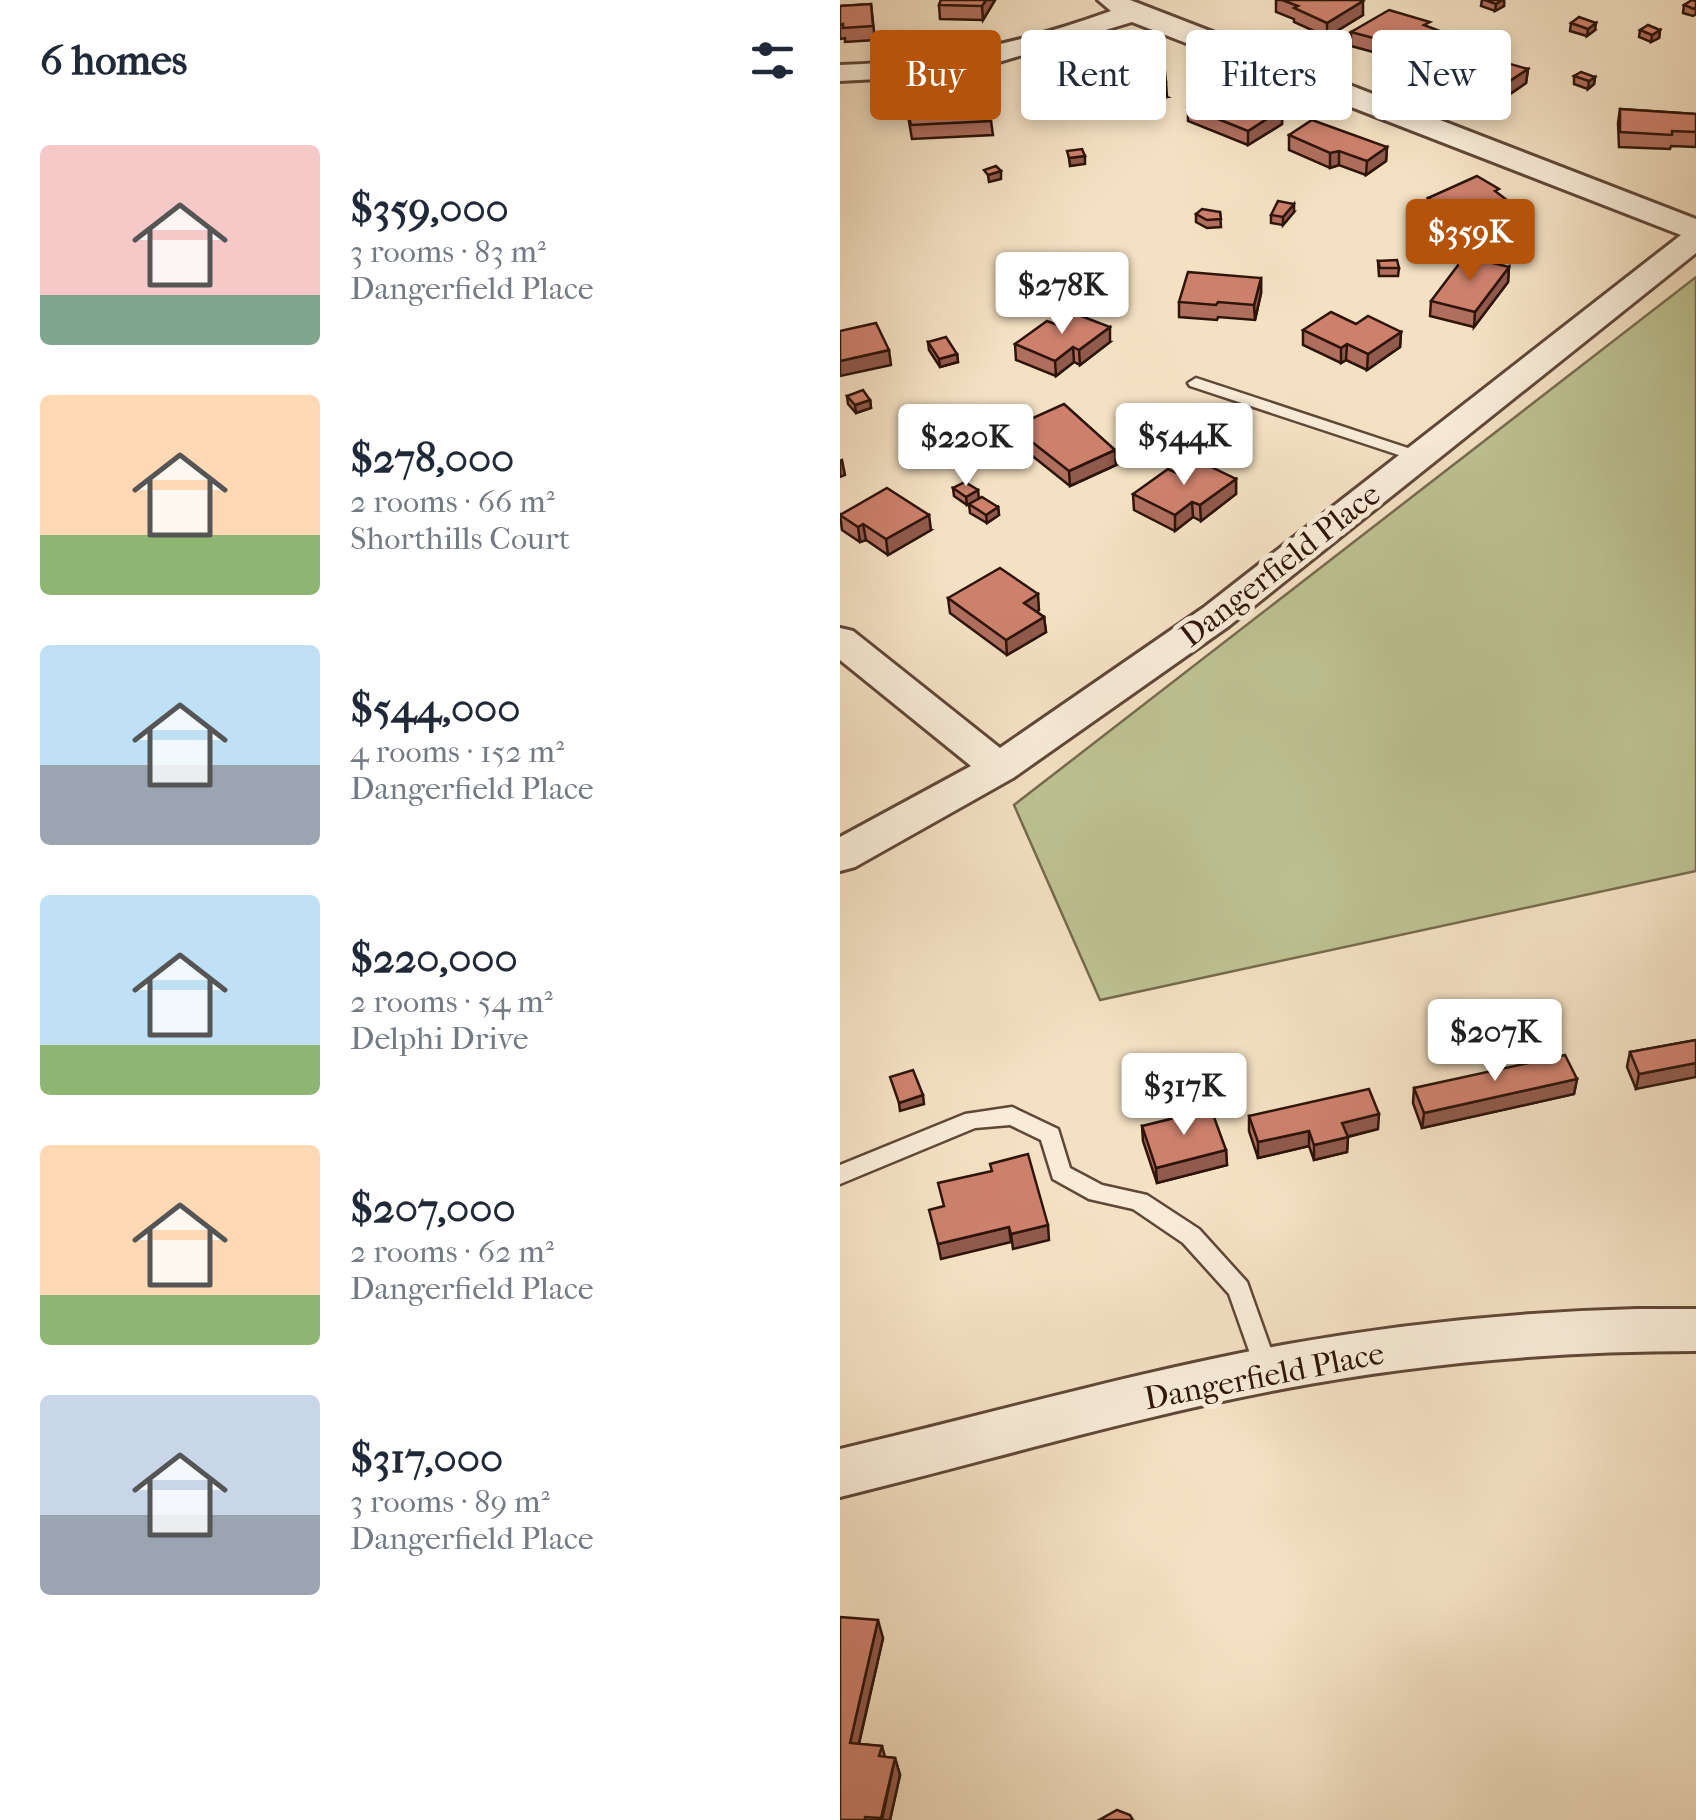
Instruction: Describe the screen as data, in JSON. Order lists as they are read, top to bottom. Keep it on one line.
{"streets":{"street":["Dangerfield Place"]},"page":{"heading":"6 homes","chip":["Buy","Rent","Filters","New"],"list":[{"name":"$359,000","note":"3 rooms · 83 m² · Dangerfield Place"},{"name":"$278,000","note":"2 rooms · 66 m² · Shorthills Court"},{"name":"$544,000","note":"4 rooms · 152 m² · Dangerfield Place"},{"name":"$220,000","note":"2 rooms · 54 m² · Delphi Drive"},{"name":"$207,000","note":"2 rooms · 62 m² · Dangerfield Place"},{"name":"$317,000","note":"3 rooms · 89 m² · Dangerfield Place"}],"price":["$359K","$278K","$544K","$220K","$207K","$317K"]}}
